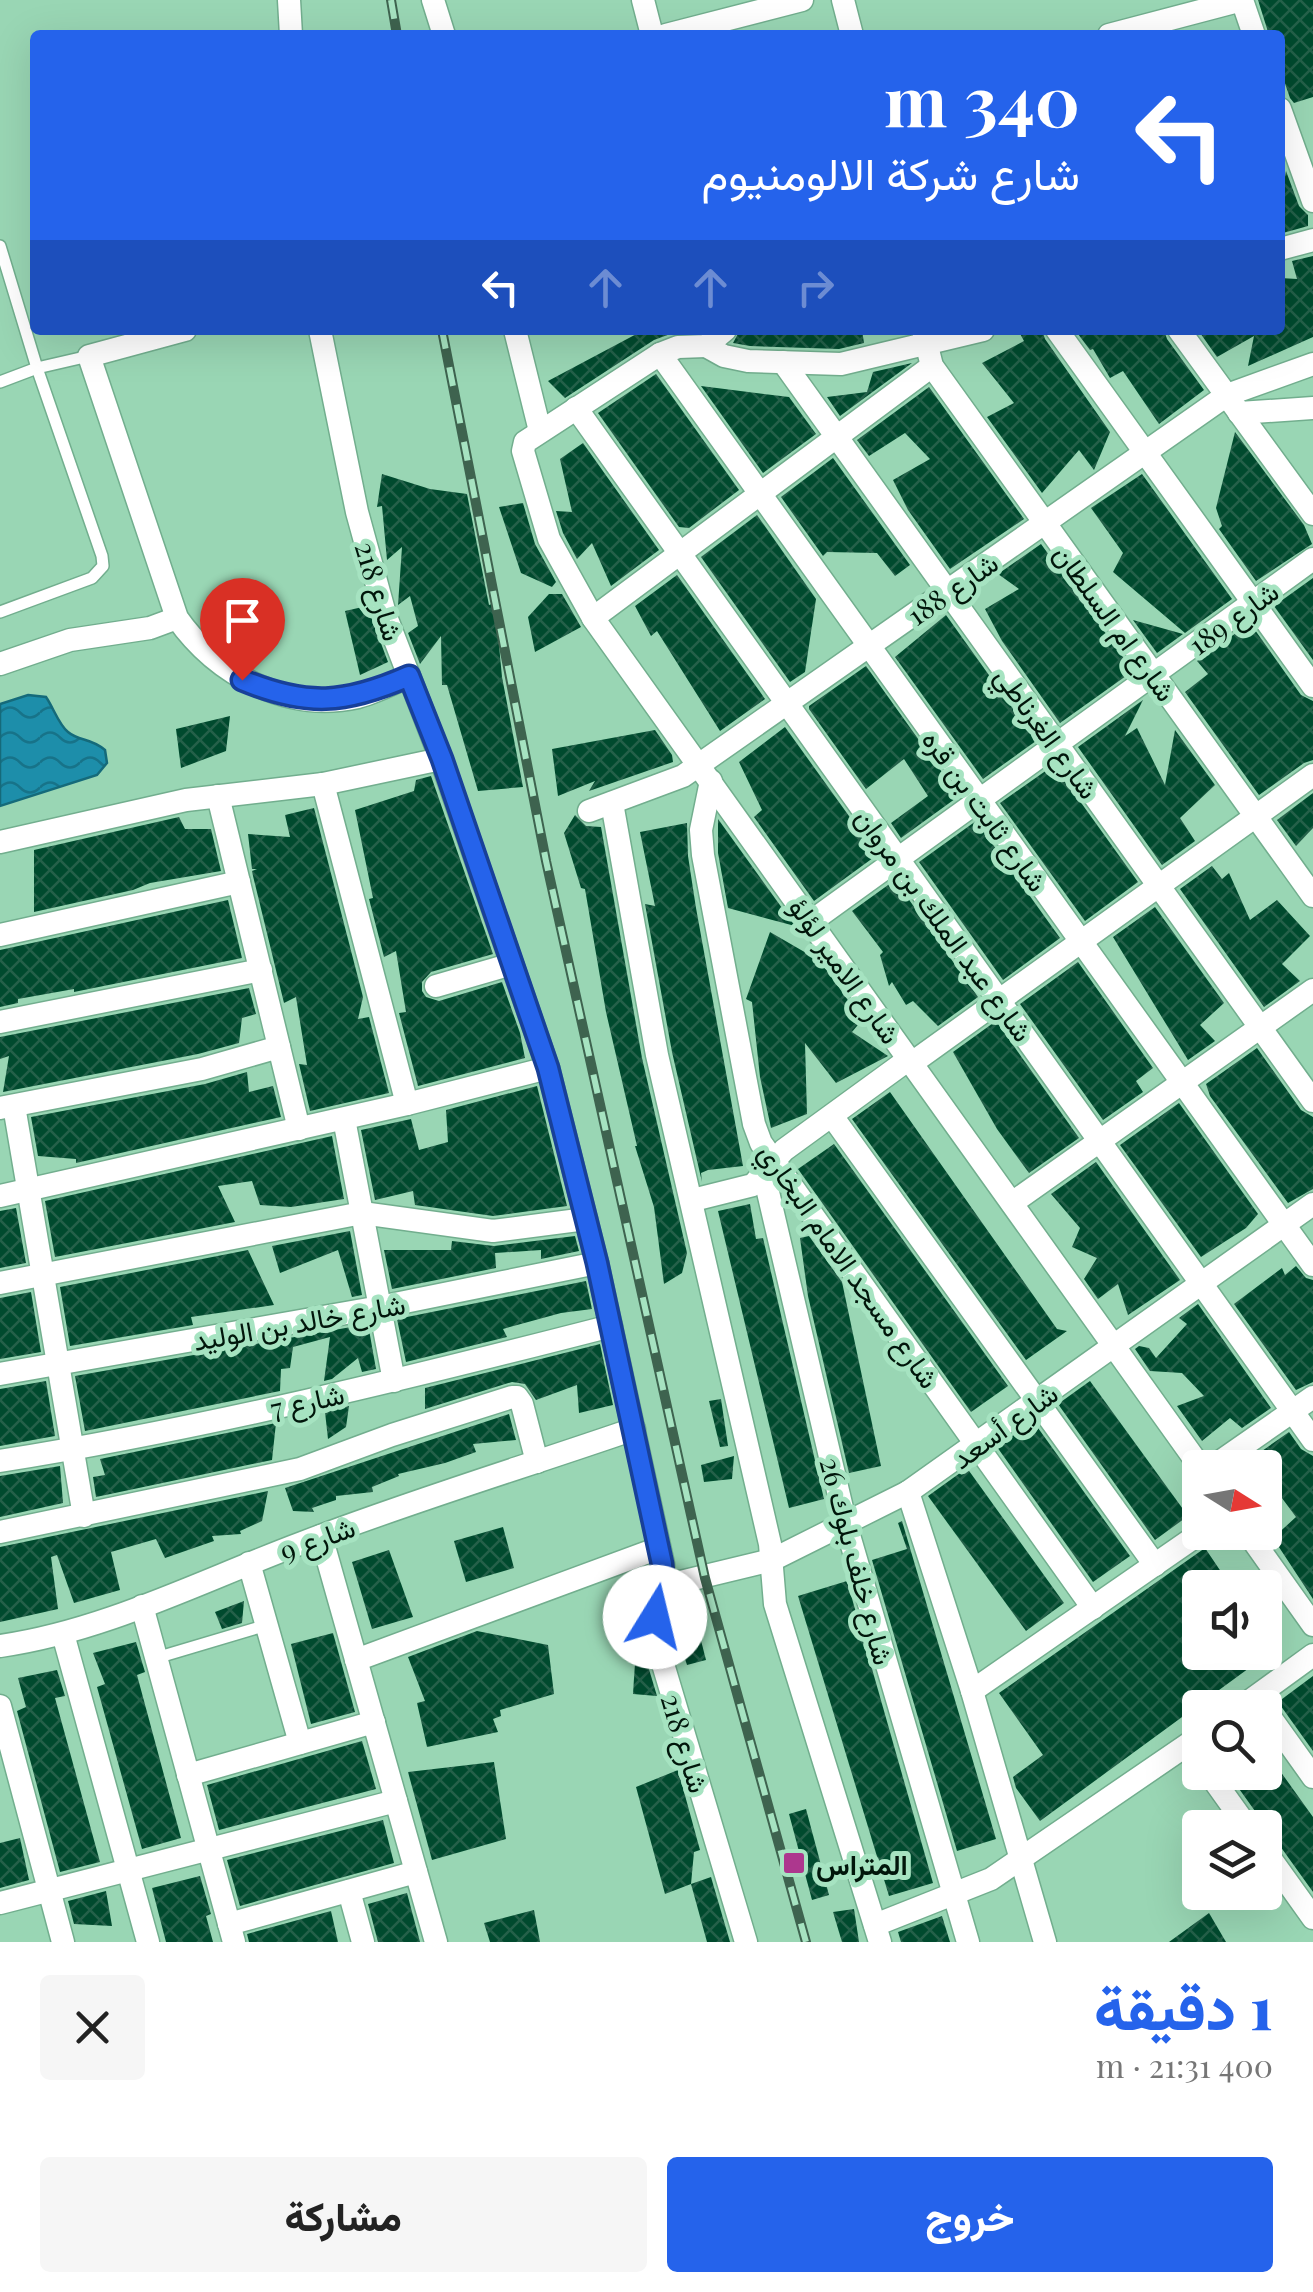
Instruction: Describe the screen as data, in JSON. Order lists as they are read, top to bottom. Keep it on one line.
{"streets":{"street":["شارع 188","شارع 218","شارع 189","شارع ام السلطان","شارع الغرناطي","شارع ثابت بن قره","شارع عبد الملك بن مروان","شارع الامير لؤلؤ","شارع مسجد الامام البخاري","شارع خالد بن الوليد","شارع 7","شارع أسعد","شارع 9","شارع خلف بلوك 26"]},"crossings":[["شارع 188","شارع ام السلطان"],["شارع 188","شارع الغرناطي"],["شارع 188","شارع ثابت بن قره"],["شارع 188","شارع عبد الملك بن مروان"],["شارع 188","شارع الامير لؤلؤ"],["شارع 188","شارع مسجد الامام البخاري"],["شارع 218","شارع خالد بن الوليد"],["شارع 218","شارع 7"],["شارع 218","شارع أسعد"],["شارع 218","شارع 9"],["شارع 189","شارع ام السلطان"],["شارع 189","شارع الغرناطي"],["شارع 189","شارع ثابت بن قره"],["شارع 189","شارع عبد الملك بن مروان"],["شارع 189","شارع الامير لؤلؤ"],["شارع ثابت بن قره","شارع أسعد"],["شارع عبد الملك بن مروان","شارع أسعد"],["شارع الامير لؤلؤ","شارع مسجد الامام البخاري"],["شارع الامير لؤلؤ","شارع أسعد"],["شارع مسجد الامام البخاري","شارع أسعد"],["شارع مسجد الامام البخاري","شارع خلف بلوك 26"],["شارع أسعد","شارع خلف بلوك 26"]],"places":{"transit":["المتراس"]},"north":"right","page":{"turn":["340 m","شارع شركة الالومنيوم"],"heading":["1 دقيقة","400 m · 21:31"],"buttons":["خروج","مشاركة"]}}
